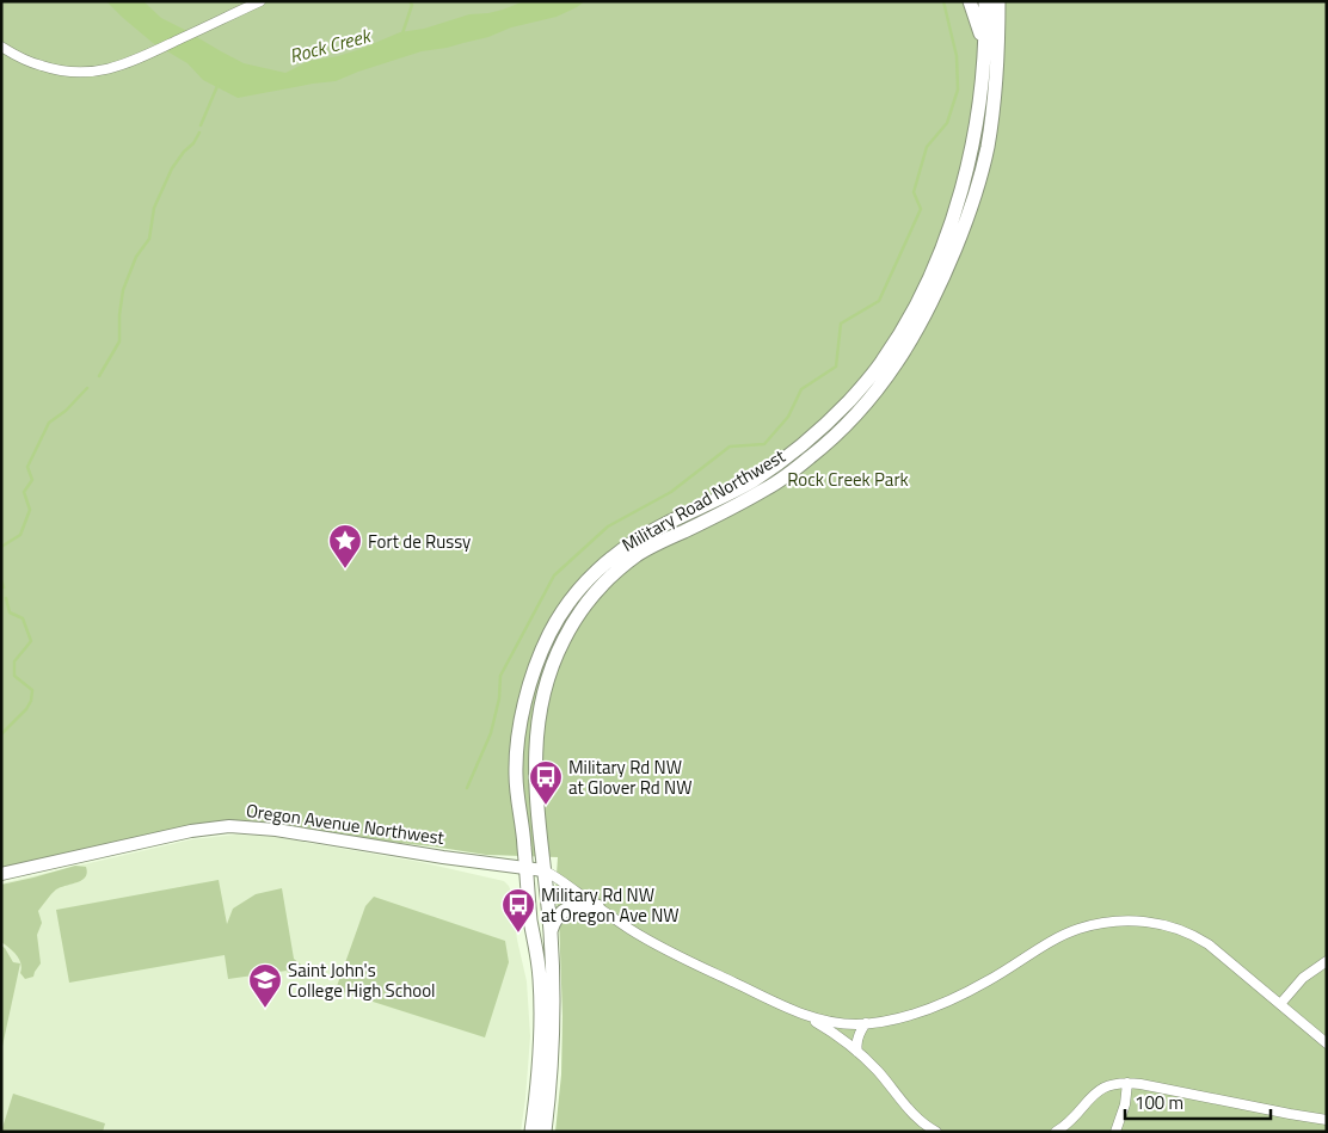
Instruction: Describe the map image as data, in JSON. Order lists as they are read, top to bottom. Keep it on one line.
{"streets":{"main road":["Military Road Northwest"],"street":["Oregon Avenue Northwest"]},"crossings":[["Military Road Northwest","Oregon Avenue Northwest"]],"water":["Rock Creek"],"parks":["Rock Creek Park"],"places":{"place":["Fort de Russy"],"bus stop":["Military Rd NW at Glover Rd NW","Military Rd NW at Oregon Ave NW"],"school or university":["Saint John's College High School"]},"scale_bar":"100 m"}
